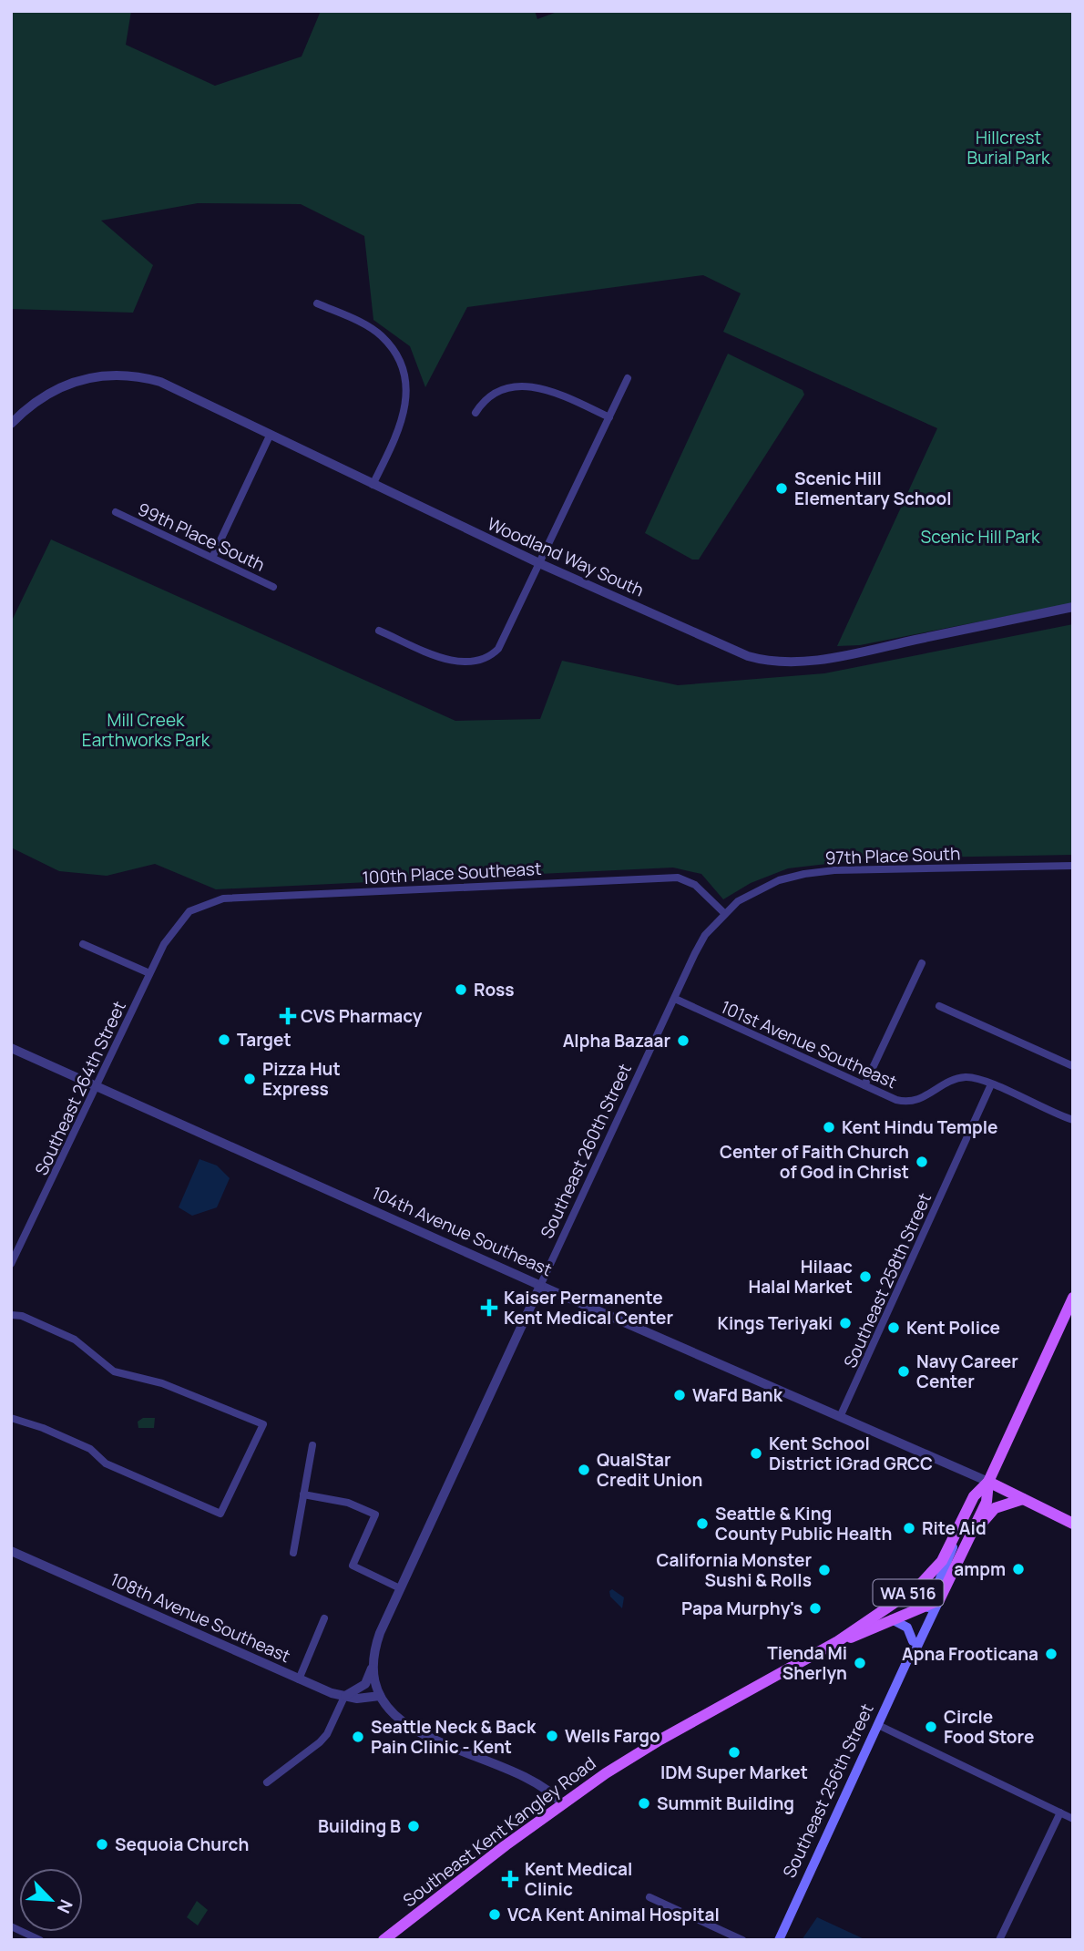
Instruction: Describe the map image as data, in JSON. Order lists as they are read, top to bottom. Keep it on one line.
{"streets":{"main road":["104th Avenue Southeast","WA 516","Southeast 256th Street","Southeast Kent Kangley Road"],"street":["99th Place South","Woodland Way South","97th Place South","100th Place Southeast","101st Avenue Southeast","Southeast 264th Street","Southeast 260th Street","Southeast 258th Street","108th Avenue Southeast"]},"crossings":[["97th Place South","100th Place Southeast"],["97th Place South","Southeast 260th Street"],["100th Place Southeast","Southeast 264th Street"],["100th Place Southeast","Southeast 260th Street"],["101st Avenue Southeast","Southeast 260th Street"],["101st Avenue Southeast","Southeast 258th Street"],["Southeast 264th Street","104th Avenue Southeast"],["Southeast 260th Street","104th Avenue Southeast"],["Southeast 260th Street","108th Avenue Southeast"],["104th Avenue Southeast","Southeast 258th Street"],["104th Avenue Southeast","Southeast 256th Street"],["Southeast 256th Street","Southeast Kent Kangley Road"]],"parks":["Hillcrest Burial Park","Scenic Hill Park","Mill Creek Earthworks Park"],"places":{"other":["Scenic Hill Elementary School","Ross","Target","Alpha Bazaar","Pizza Hut Express","Kent Hindu Temple","Center of Faith Church of God in Christ","Hilaac Halal Market","Kings Teriyaki","Kent Police","Navy Career Center","WaFd Bank","Kent School District iGrad GRCC","QualStar Credit Union","Seattle & King County Public Health","Rite Aid","ampm","California Monster Sushi & Rolls","Papa Murphy's","Apna Frooticana","Tienda Mi Sherlyn","Circle Food Store","Wells Fargo","Seattle Neck & Back Pain Clinic - Kent","IDM Super Market","Summit Building","Building B","Sequoia Church","VCA Kent Animal Hospital"],"health":["CVS Pharmacy","Kaiser Permanente Kent Medical Center","Kent Medical Clinic"]},"north":"bottom right"}
